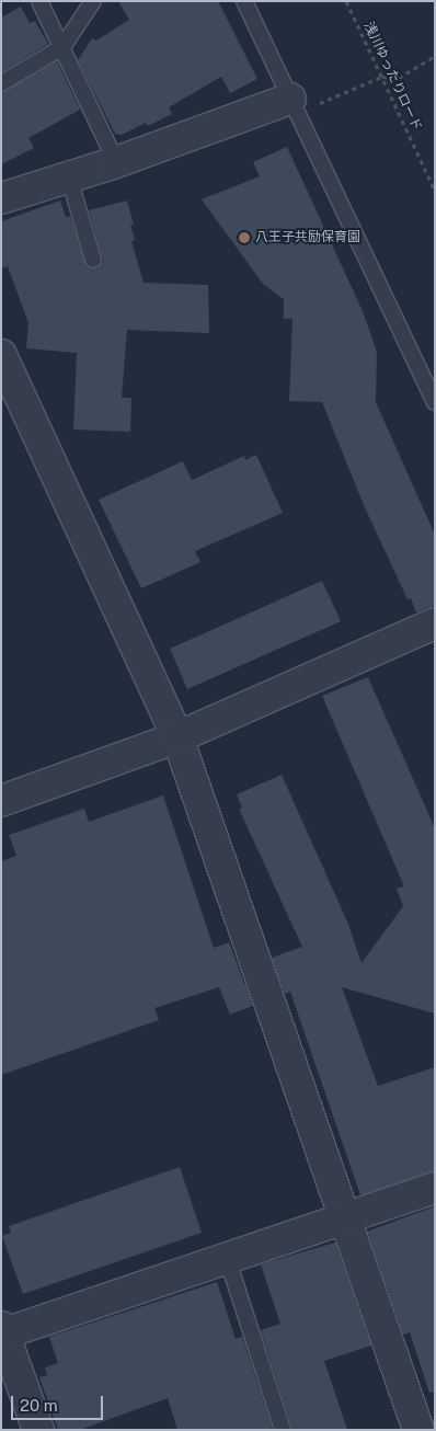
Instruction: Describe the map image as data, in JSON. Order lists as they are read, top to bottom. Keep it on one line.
{"streets":{"path":["浅川ゆったりロード"]},"places":["八王子共励保育園"],"scale_bar":"20 m"}
